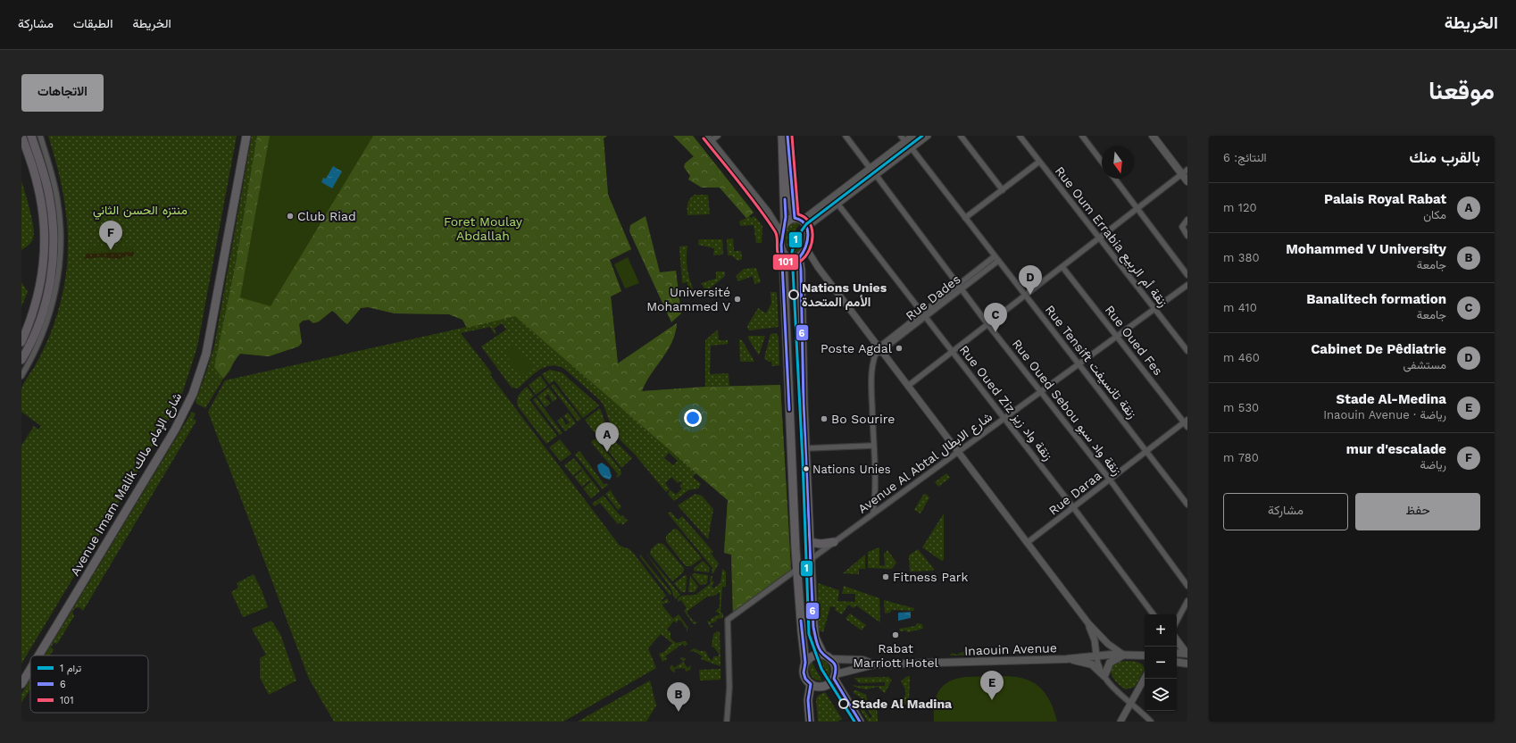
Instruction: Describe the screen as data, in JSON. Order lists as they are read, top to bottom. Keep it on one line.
{"streets":{"main road":["Avenue Imam Malik شارع الإمام مالك","Inaouin Avenue"],"street":["Rue Oum Errabia زنقة أم الربيع","Rue Dades","Rue Oued Fes","Rue Tensift زنقة تانسيفت","Rue Oued Ziz زنقة واد زيز","Rue Oued Sebou زنقة واد سبو","Avenue Al Abtal شارع الابطال","Rue Daraa"]},"crossings":[["Rue Oum Errabia زنقة أم الربيع","Avenue Al Abtal شارع الابطال"],["Rue Dades","Rue Tensift زنقة تانسيفت"],["Rue Dades","Rue Oued Ziz زنقة واد زيز"],["Rue Dades","Rue Oued Sebou زنقة واد سبو"],["Rue Oued Fes","Avenue Al Abtal شارع الابطال"],["Rue Oued Fes","Rue Daraa"],["Rue Tensift زنقة تانسيفت","Avenue Al Abtal شارع الابطال"],["Rue Tensift زنقة تانسيفت","Rue Daraa"],["Rue Oued Ziz زنقة واد زيز","Avenue Al Abtal شارع الابطال"],["Rue Oued Ziz زنقة واد زيز","Rue Daraa"],["Rue Oued Sebou زنقة واد سبو","Avenue Al Abtal شارع الابطال"],["Rue Oued Sebou زنقة واد سبو","Rue Daraa"]],"parks":["منتزه الحسن الثاني","Foret Moulay Abdallah"],"places":["Club Riad","Nations Unies الأمم المتحدة","Université Mohammed V","Poste Agdal","Bo Sourire","Nations Unies","Fitness Park","Rabat Marriott Hotel","Stade Al Madina"],"lines":["tram line 1","transit line 6","transit line 101"],"legend":["ترام 1","6","101"],"north":"bottom","page":{"header":"الخريطة","nav":["الخريطة","الطبقات","مشاركة"],"title":"موقعنا","buttons":["الاتجاهات",["حفظ","مشاركة"]],"heading":["بالقرب منك","النتائج: 6"],"list":[{"mark":"A","name":"Palais Royal Rabat","note":"مكان","value":"120 m"},{"mark":"B","name":"Mohammed V University","note":"جامعة","value":"380 m"},{"mark":"C","name":"Banalitech formation","note":"جامعة","value":"410 m"},{"mark":"D","name":"Cabinet De Pêdiatrie","note":"مستشفى","value":"460 m"},{"mark":"E","name":"Stade Al-Medina","note":"رياضة · Inaouin Avenue","value":"530 m"},{"mark":"F","name":"mur d'escalade","note":"رياضة","value":"780 m"}],"pins":["F","D","C","A","E","B"],"map_buttons":["+","−"]}}
